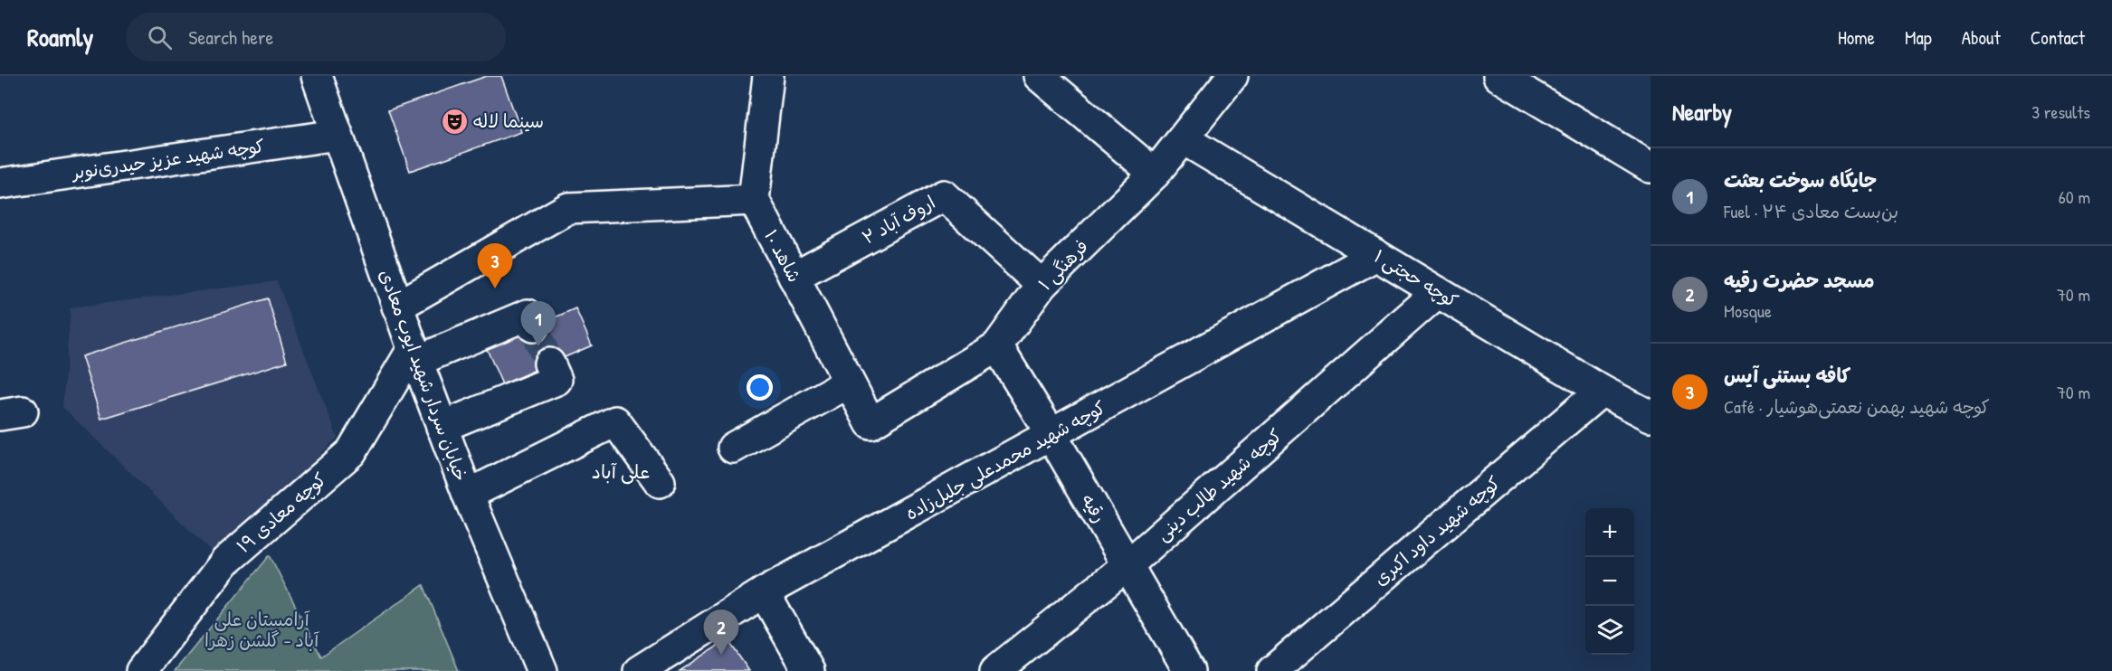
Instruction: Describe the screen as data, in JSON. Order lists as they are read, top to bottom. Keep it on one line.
{"streets":{"street":["کوچه شهید عزیز حیدری‌نوبر","اروف آباد ۲","شاهد ۱۰","فرهنگی ۱","کوچه حجتی ۱","خیابان سردار شهید ایوب معادی","کوچه شهید محمدعلی جلیل‌زاده","کوچه شهید طالب دینی","رقیه","کوچه معادی ۱۹","کوچه شهید داود اکبری"]},"crossings":[["کوچه شهید عزیز حیدری‌نوبر","خیابان سردار شهید ایوب معادی"],["اروف آباد ۲","شاهد ۱۰"],["اروف آباد ۲","فرهنگی ۱"],["شاهد ۱۰","فرهنگی ۱"],["فرهنگی ۱","کوچه حجتی ۱"],["فرهنگی ۱","رقیه"],["کوچه حجتی ۱","کوچه شهید محمدعلی جلیل‌زاده"],["کوچه حجتی ۱","کوچه شهید طالب دینی"],["کوچه حجتی ۱","کوچه شهید داود اکبری"],["خیابان سردار شهید ایوب معادی","کوچه معادی ۱۹"],["کوچه شهید محمدعلی جلیل‌زاده","رقیه"],["کوچه شهید طالب دینی","رقیه"]],"districts":["علی آباد"],"parks":["آرامستان علی آباد - گلشن زهرا"],"places":{"theatre":["سینما لاله"]},"page":{"header":"Roamly","search":"Search here","nav":["Home","Map","About","Contact"],"heading":["Nearby","3 results"],"list":[{"mark":"1","name":"جایگاه سوخت بعثت","note":"Fuel · بن‌بست معادی ۲۴","value":"60 m"},{"mark":"2","name":"مسجد حضرت رقیه","note":"Mosque","value":"70 m"},{"mark":"3","name":"کافه بستنی آیس","note":"Café · کوچه شهید بهمن نعمتی‌هوشیار","value":"70 m"}],"pins":["3","1","2"],"map_buttons":["+","−"]}}
